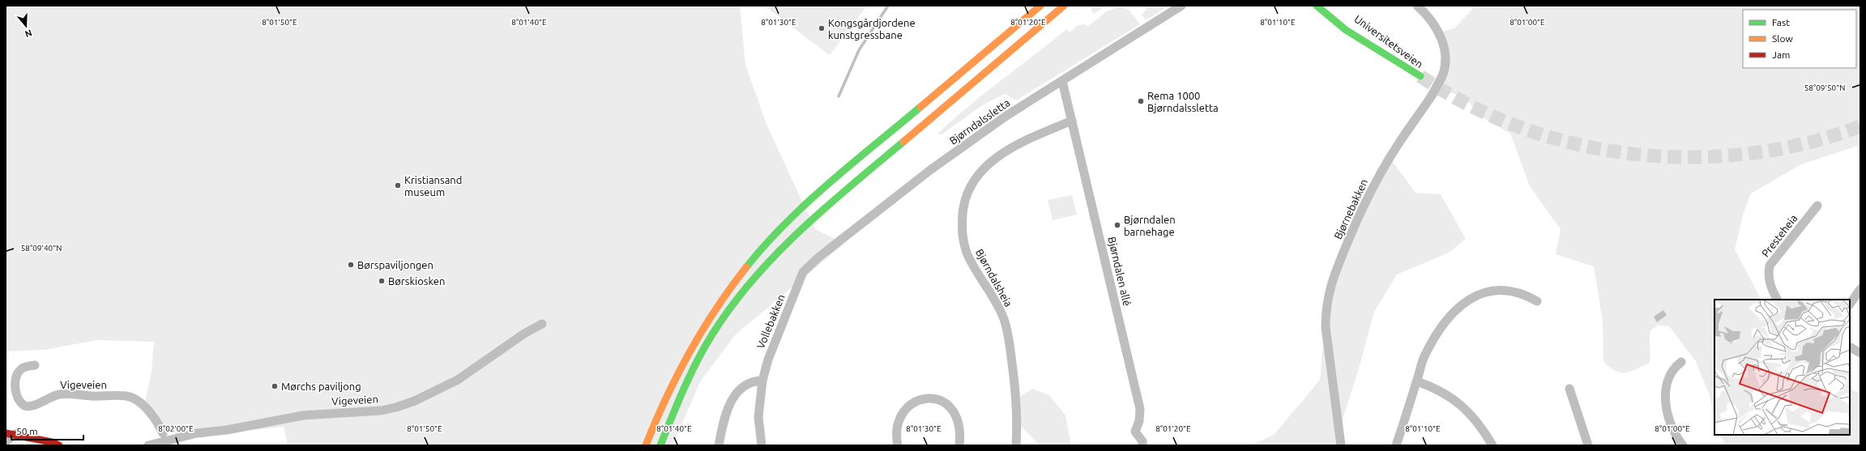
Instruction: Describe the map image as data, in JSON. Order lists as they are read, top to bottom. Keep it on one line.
{"streets":{"main road":["Universitetsveien"],"street":["Bjørndalssletta","Bjørnebakken","Presteheia","Bjørndalen allé","Bjørndalsheia","Vollebakken","Vigeveien"]},"crossings":[["Bjørndalssletta","Bjørndalen allé"],["Bjørndalssletta","Vollebakken"],["Bjørndalen allé","Bjørndalsheia"]],"places":["Kongsgårdjordene kunstgressbane","Rema 1000 Bjørndalssletta","Kristiansand museum","Bjørndalen barnehage","Børspaviljongen","Børskiosken","Mørchs paviljong"],"legend":["Fast","Slow","Jam"],"scale_bar":"50 m","north":"bottom","coordinates":["8°01'50\"E","8°01'40\"E","8°01'30\"E","8°01'20\"E","8°01'10\"E","8°01'00\"E","58°09'50\"N","58°09'40\"N","8°02'00\"E"]}
